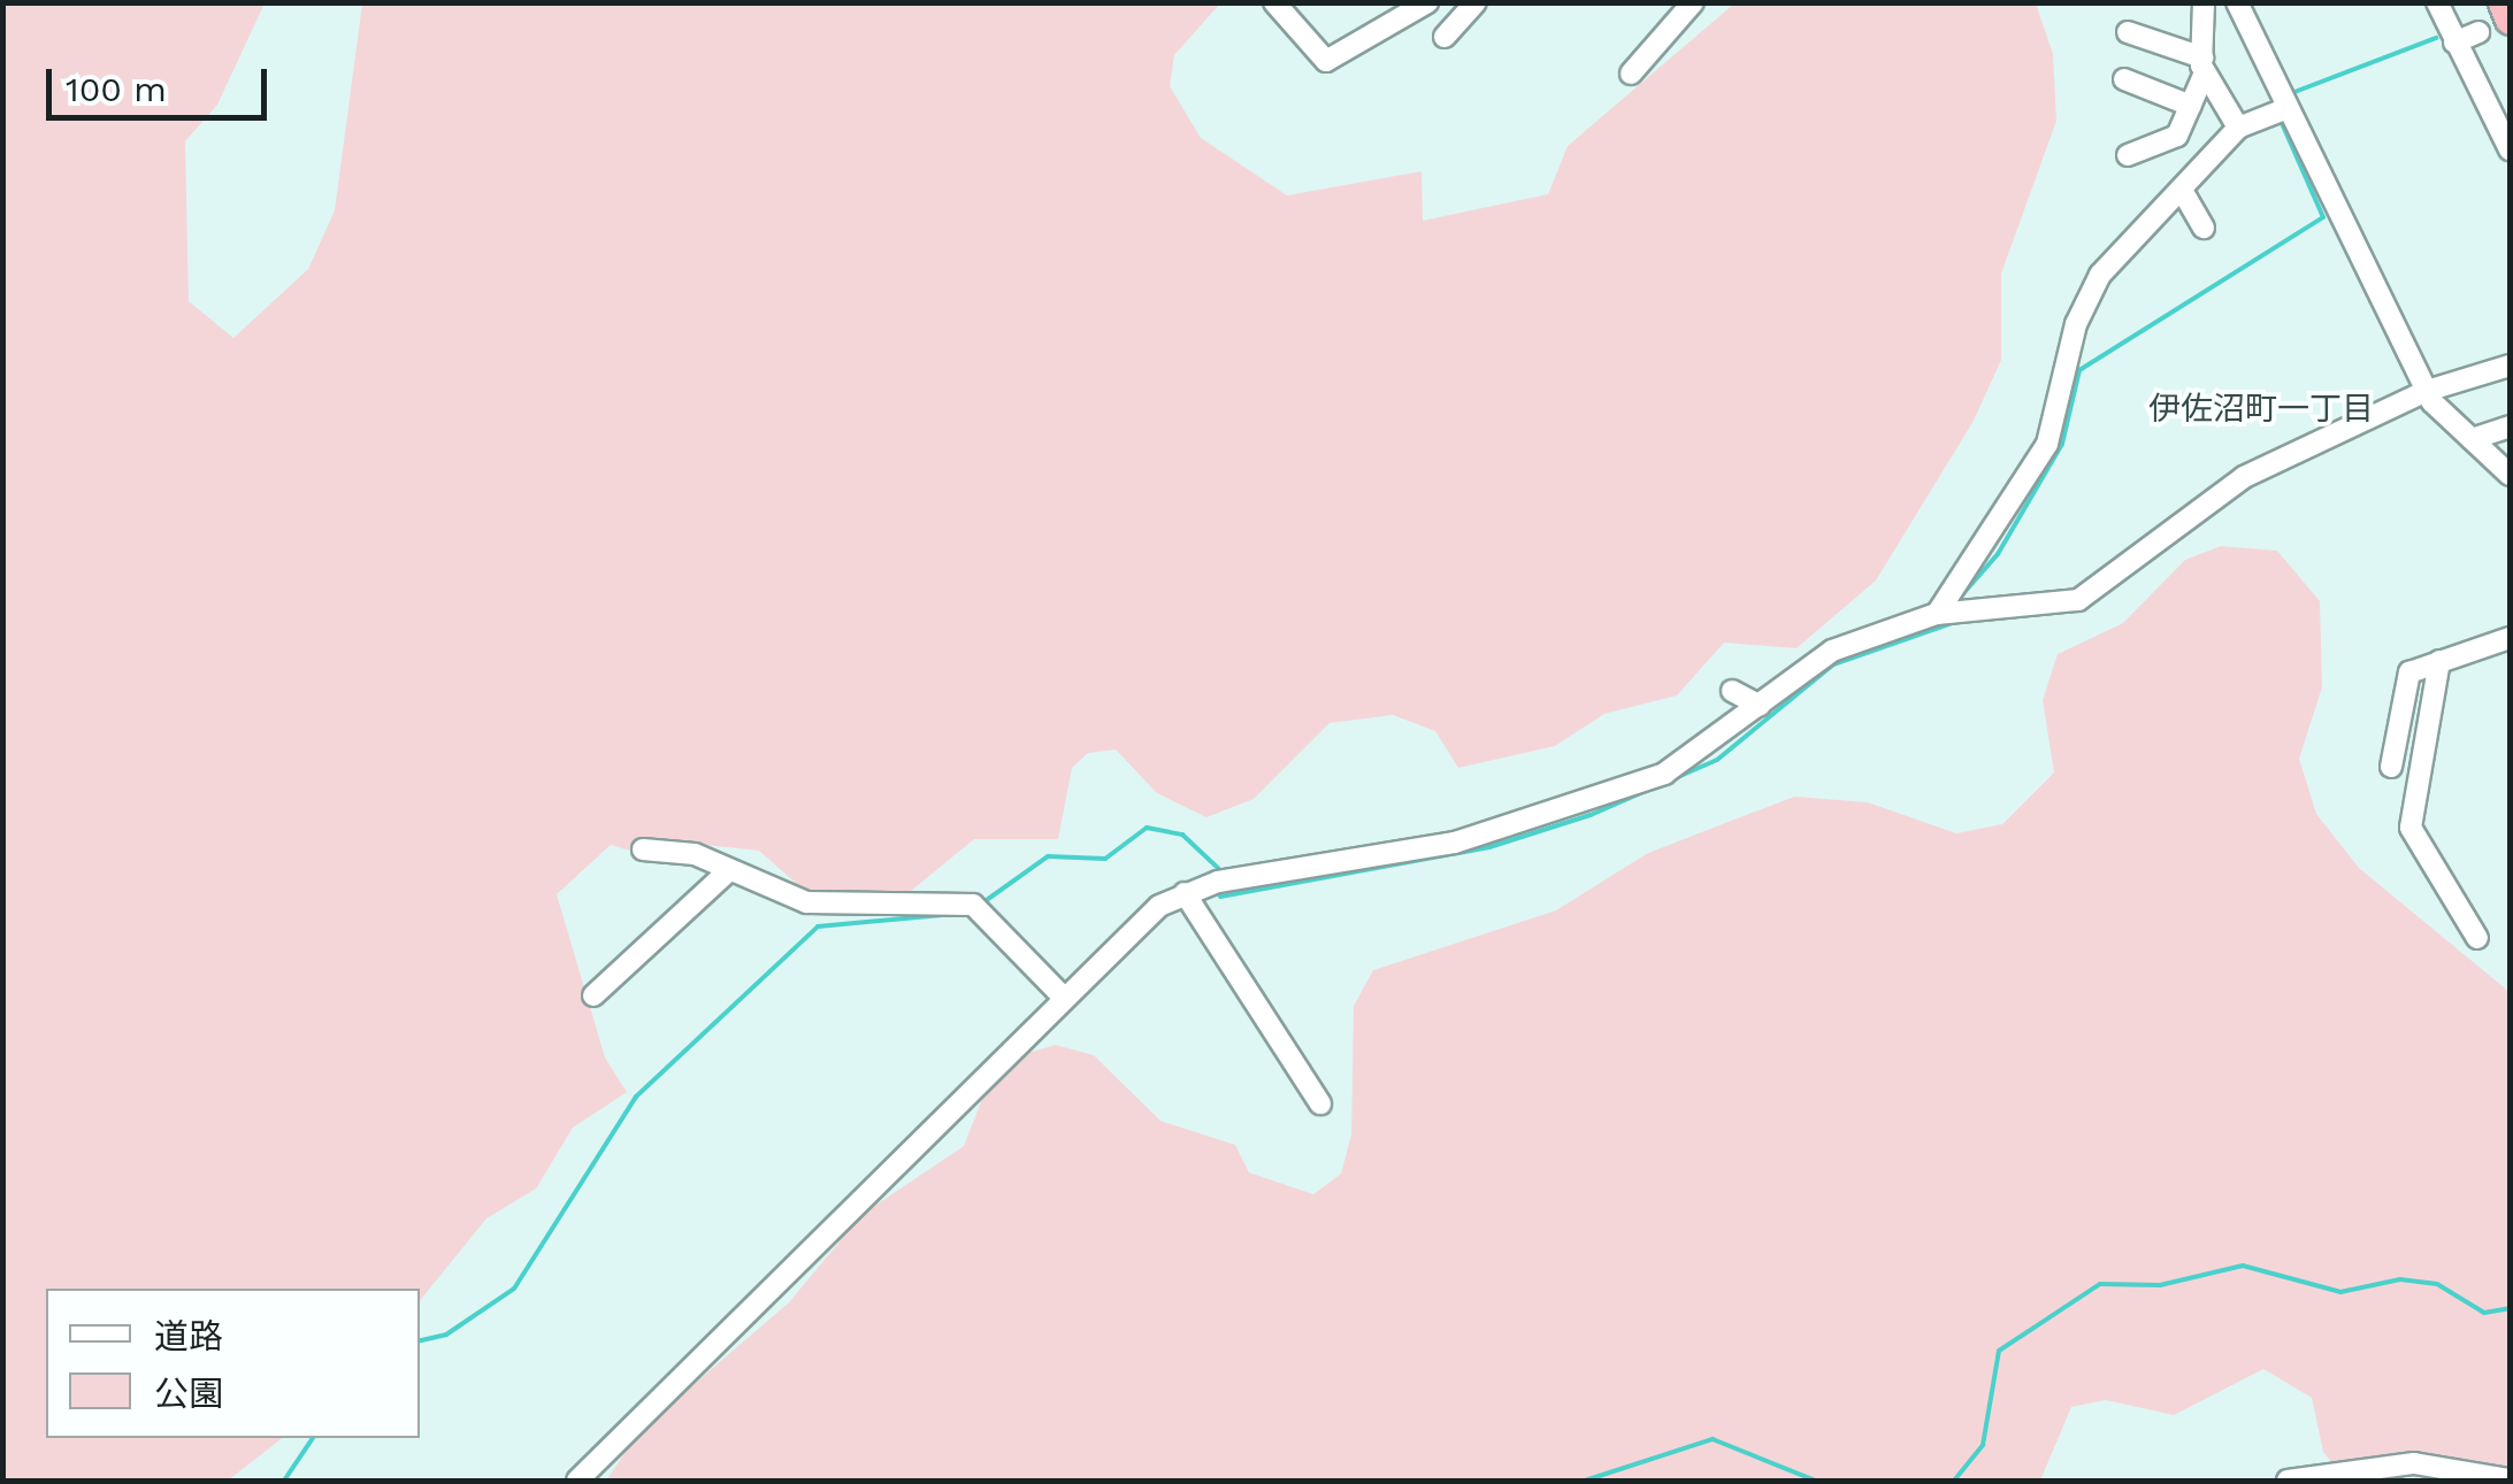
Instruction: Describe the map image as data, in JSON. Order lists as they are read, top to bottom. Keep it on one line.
{"districts":["伊佐沼町一丁目"],"legend":["道路","公園"],"scale_bar":"100 m"}
